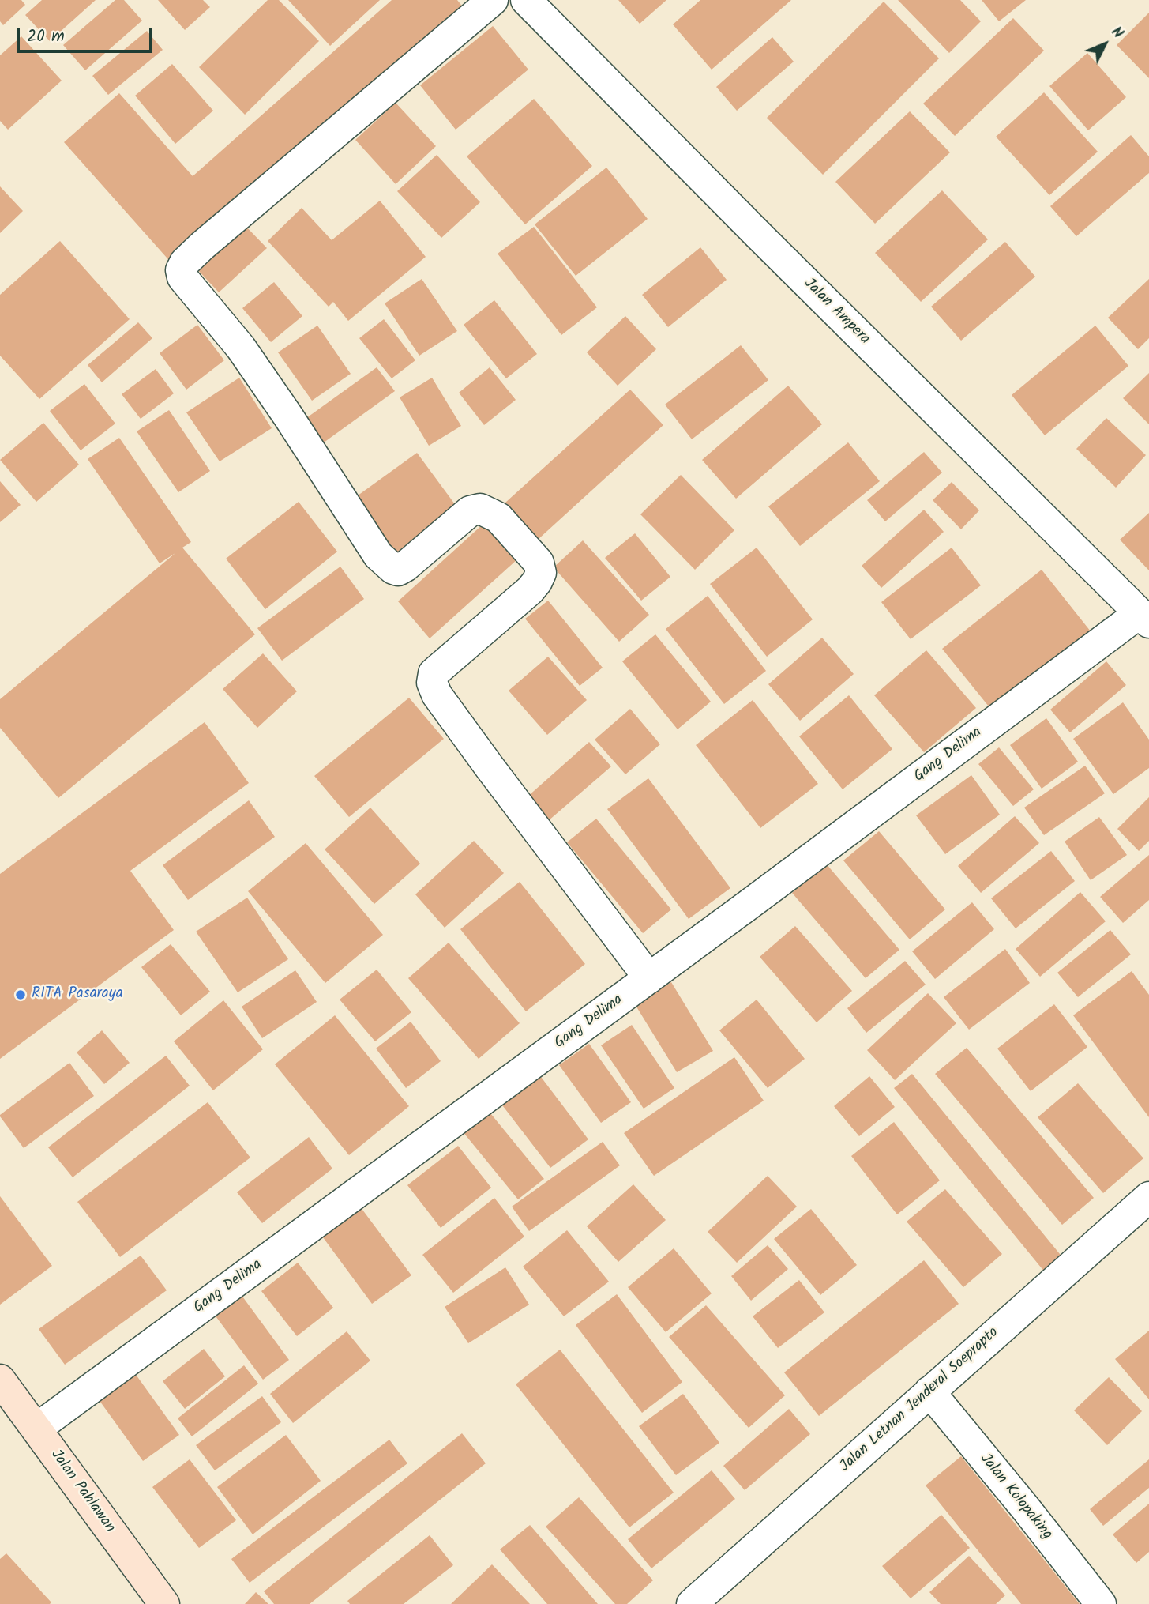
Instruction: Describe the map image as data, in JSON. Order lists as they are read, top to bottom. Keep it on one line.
{"streets":{"main road":["Jalan Pahlawan"],"street":["Jalan Ampera","Gang Delima","Jalan Letnan Jenderal Soeprapto","Jalan Kolopaking"]},"crossings":[["Jalan Ampera","Gang Delima"],["Gang Delima","Jalan Pahlawan"],["Jalan Letnan Jenderal Soeprapto","Jalan Kolopaking"]],"places":["RITA Pasaraya"],"scale_bar":"20 m","north":"top right"}
